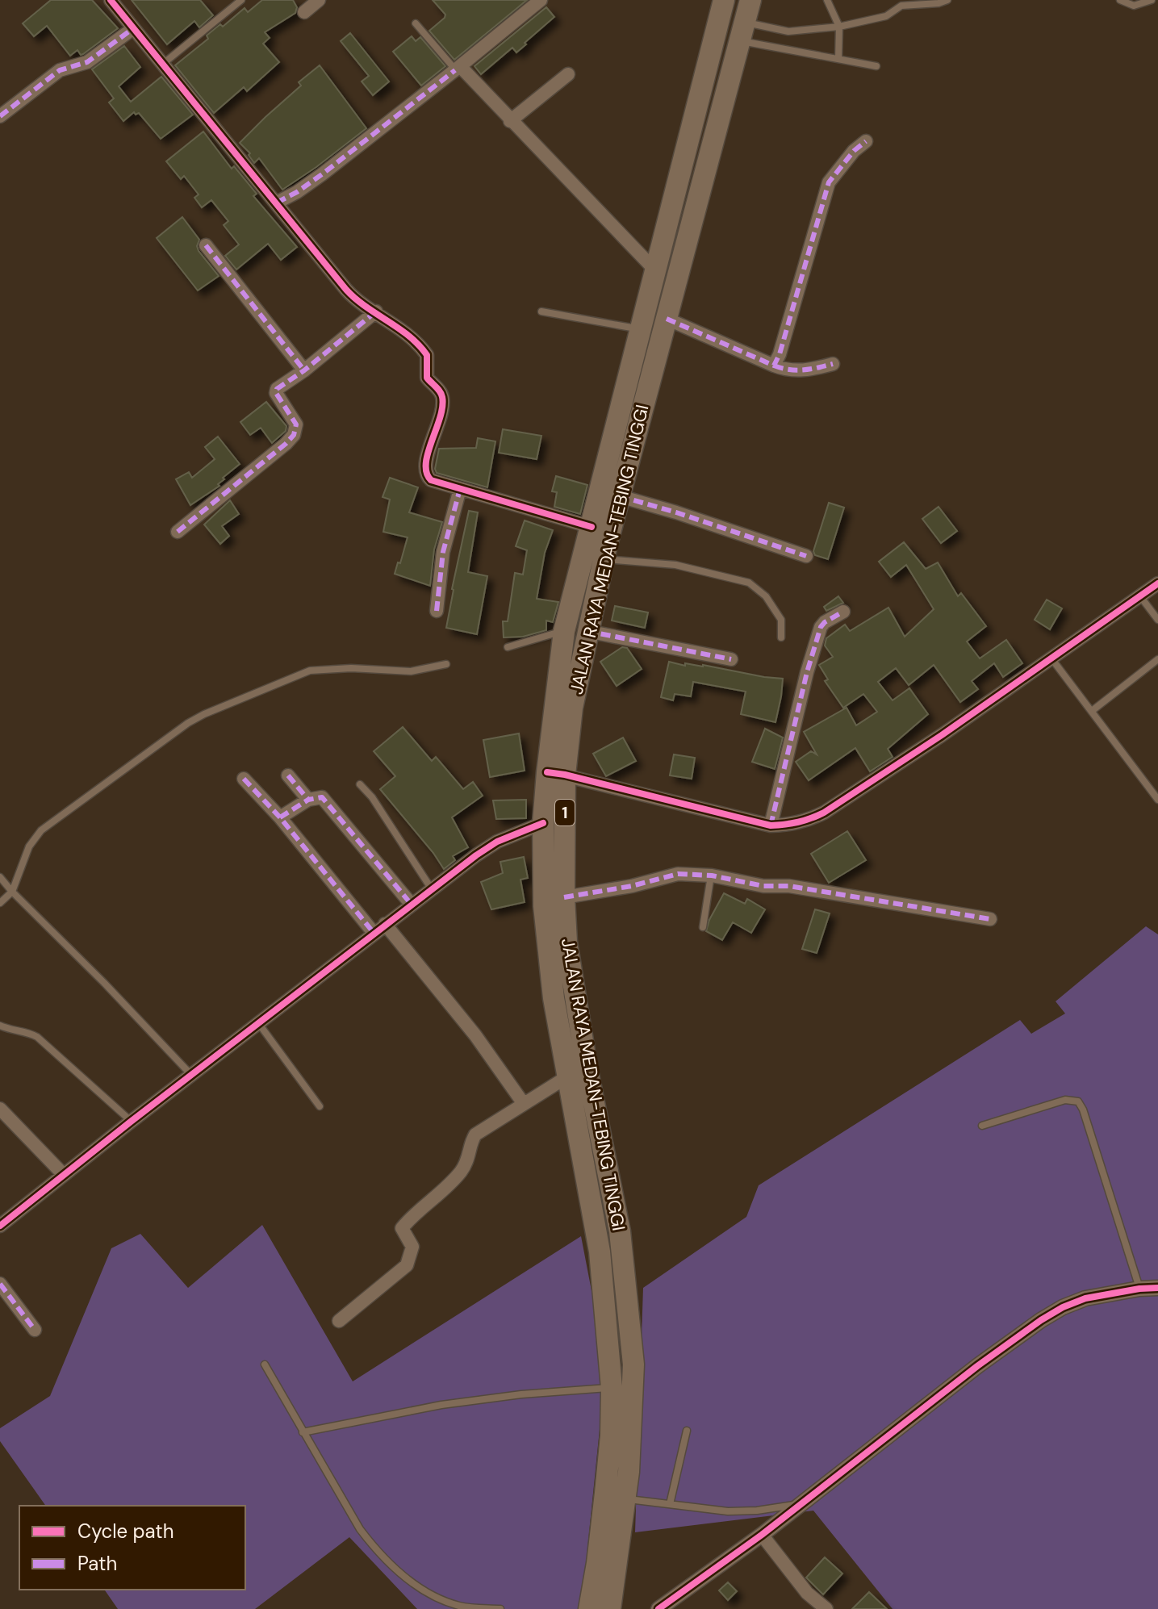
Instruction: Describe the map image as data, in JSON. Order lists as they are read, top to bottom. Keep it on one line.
{"streets":{"highway":["JALAN RAYA MEDAN-TEBING TINGGI","1"]},"legend":["Cycle path","Path"]}
